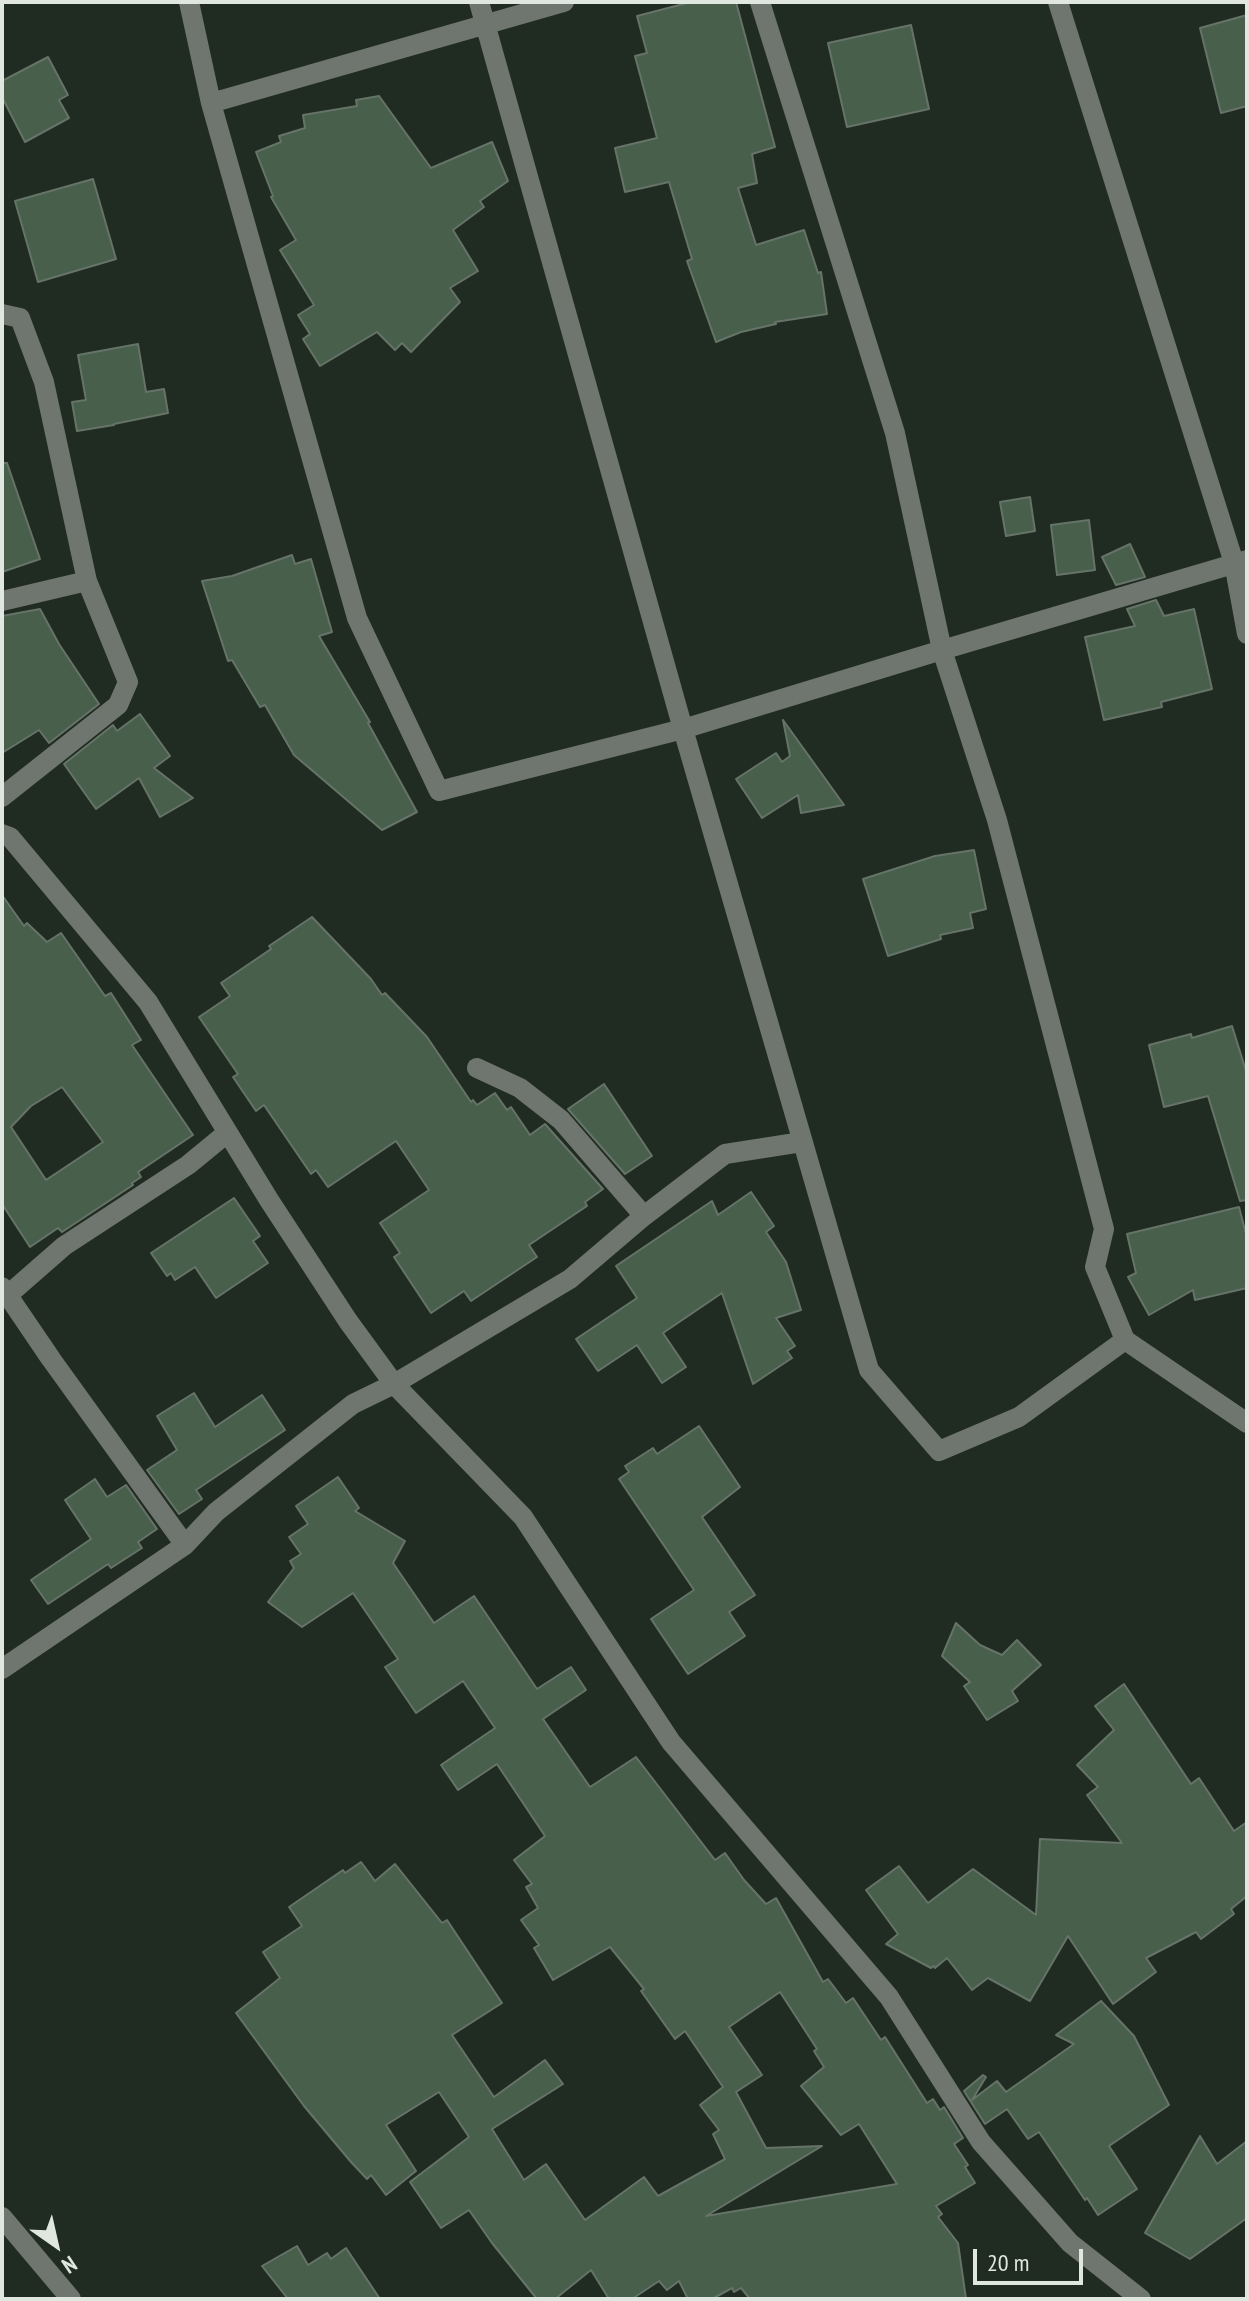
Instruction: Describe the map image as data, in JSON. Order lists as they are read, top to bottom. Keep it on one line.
{"scale_bar":"20 m","north":"bottom right"}
